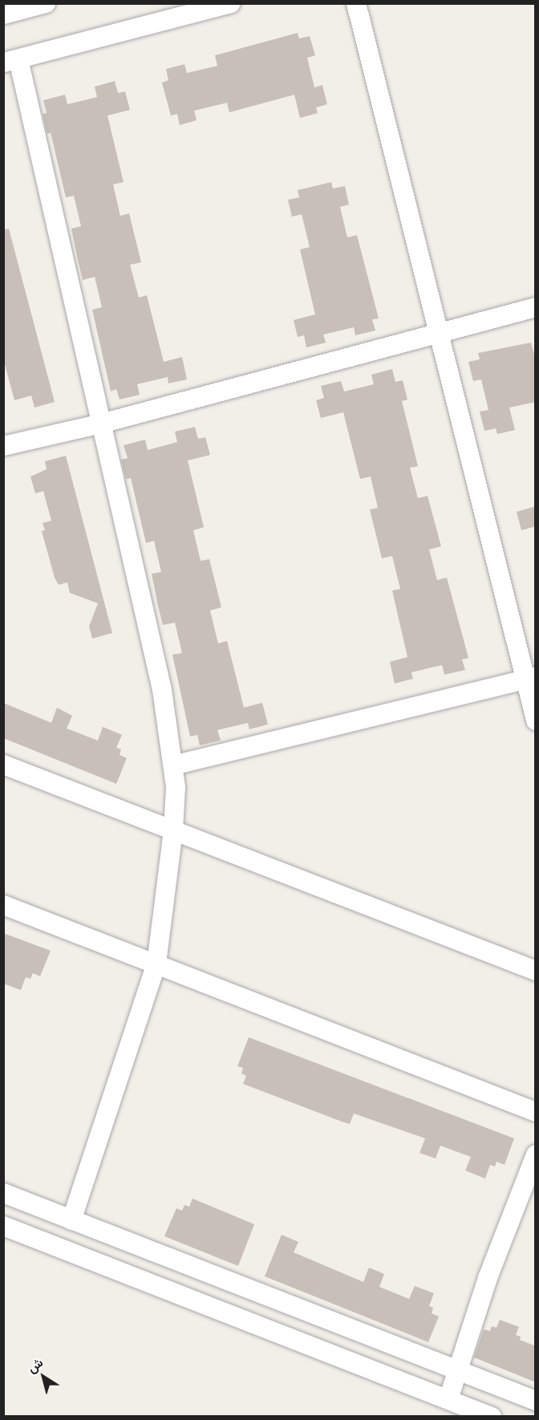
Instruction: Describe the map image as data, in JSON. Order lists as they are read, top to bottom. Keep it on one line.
{"north":"top left"}
